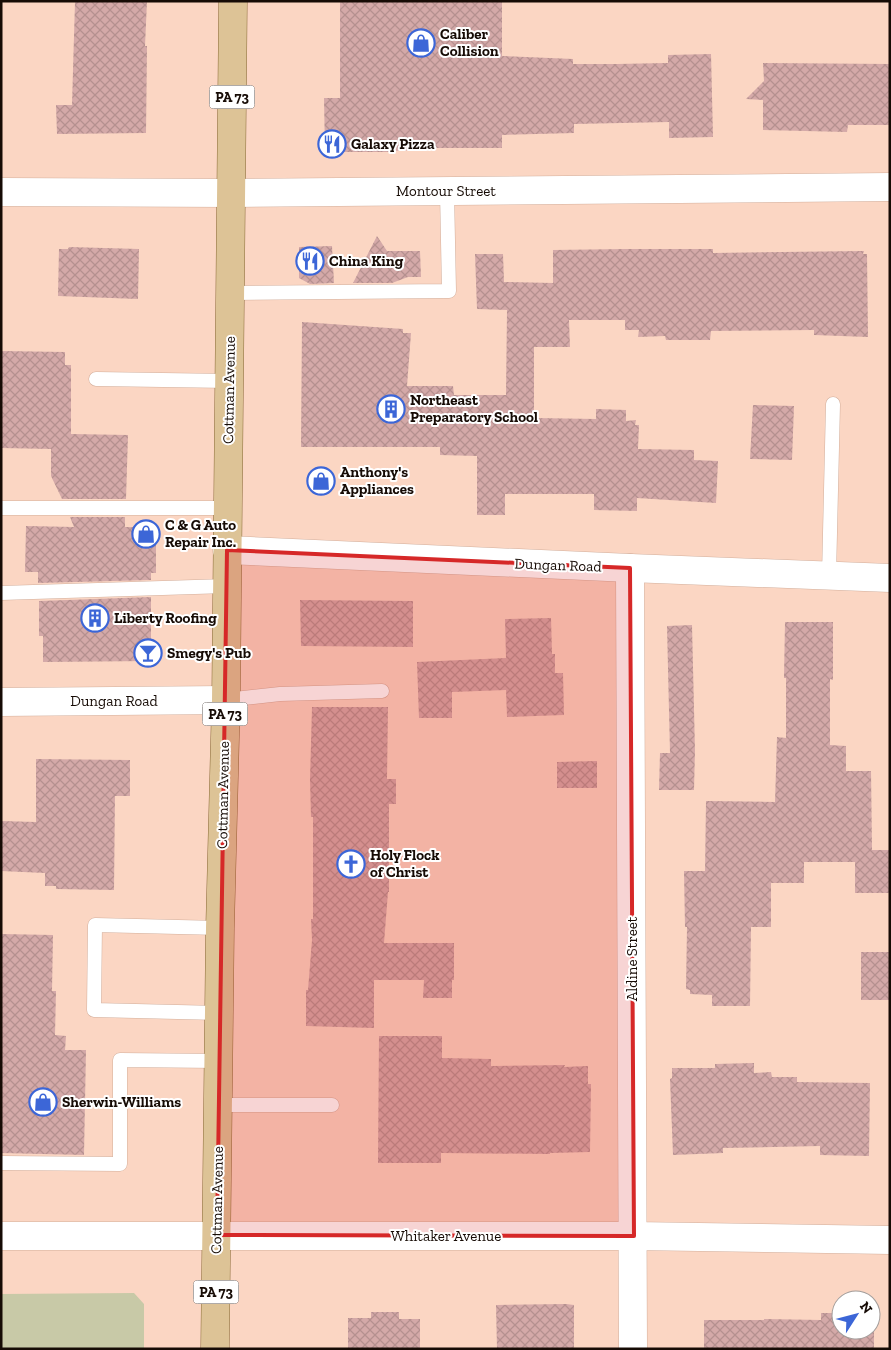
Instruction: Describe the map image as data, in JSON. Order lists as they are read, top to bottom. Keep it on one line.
{"streets":{"main road":["PA 73","Cottman Avenue"],"street":["Montour Street","Dungan Road","Aldine Street","Whitaker Avenue"]},"crossings":[["Montour Street","Cottman Avenue"],["Cottman Avenue","Dungan Road"],["Cottman Avenue","Whitaker Avenue"],["Dungan Road","Aldine Street"],["Aldine Street","Whitaker Avenue"]],"places":{"shop":["Caliber Collision","Anthony's Appliances","C & G Auto Repair Inc.","Sherwin-Williams"],"restaurant":["Galaxy Pizza","China King"],"building":["Northeast Preparatory School","Liberty Roofing"],"bar":["Smegy's Pub"],"church":["Holy Flock of Christ"]},"north":"top right"}
